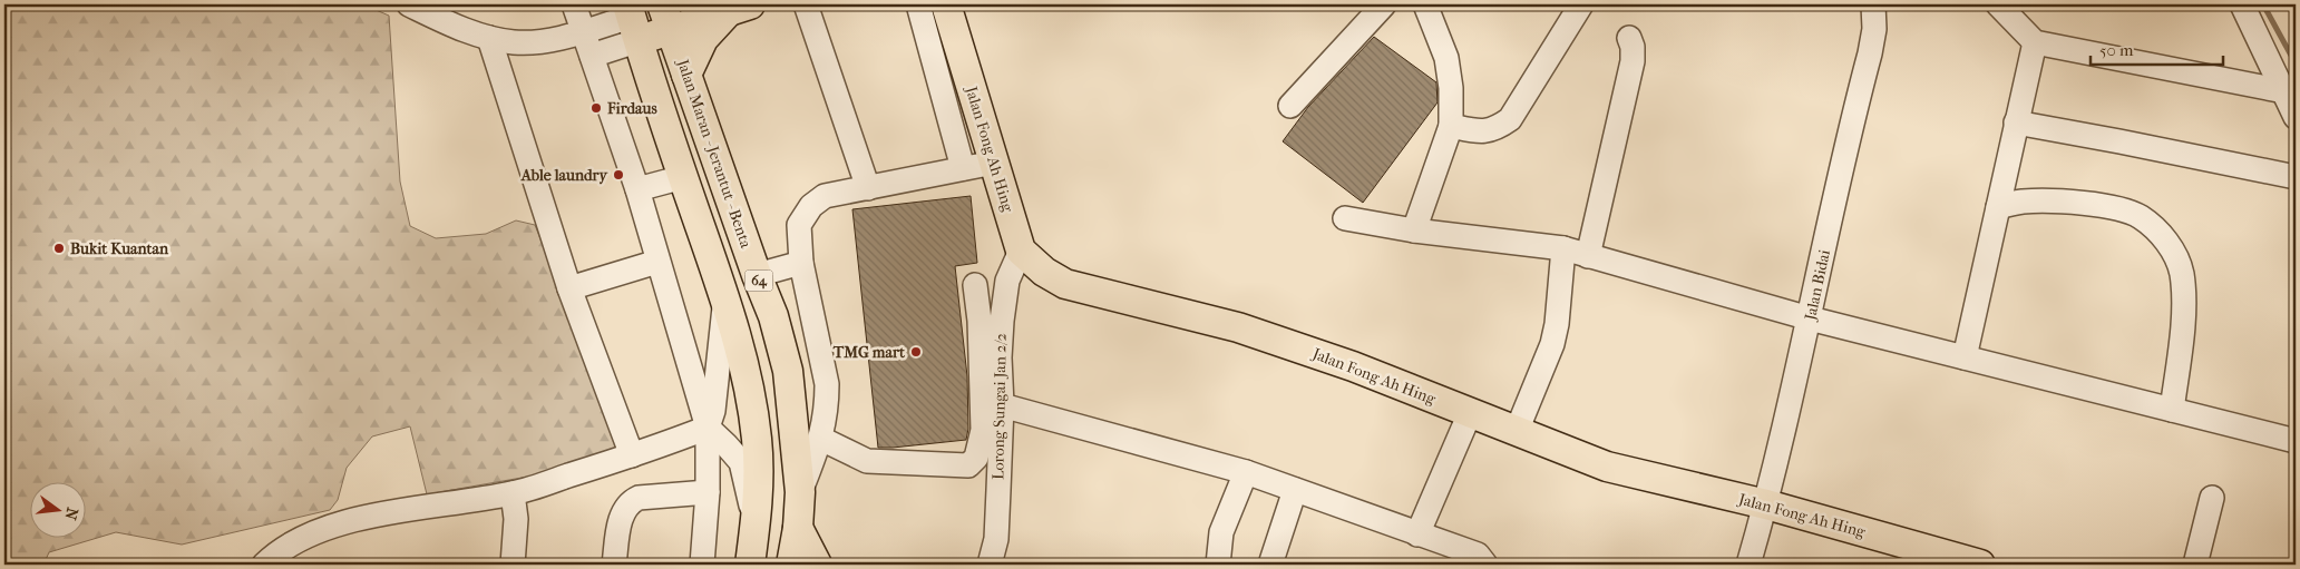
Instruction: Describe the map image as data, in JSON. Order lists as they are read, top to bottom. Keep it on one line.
{"streets":{"main road":["Jalan Fong Ah Hing","Jalan Maran - Jerantut - Benta","64"],"street":["Jalan Bidai","Lorong Sungai Jan 2/2"]},"crossings":[["Jalan Fong Ah Hing","Jalan Bidai"],["Jalan Fong Ah Hing","Lorong Sungai Jan 2/2"]],"places":["Firdaus","Able laundry","Bukit Kuantan","TMG mart"],"scale_bar":"50 m","north":"right"}
